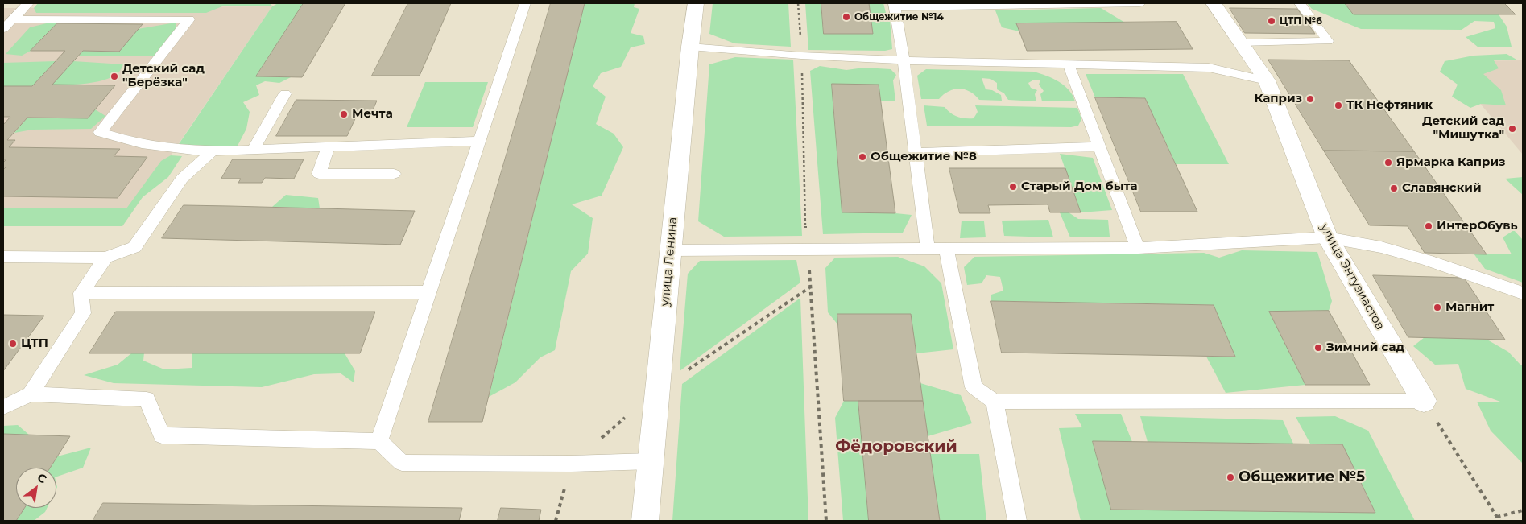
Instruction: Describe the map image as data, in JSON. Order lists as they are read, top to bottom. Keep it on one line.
{"streets":{"street":["улица Ленина","улица Энтузиастов"]},"districts":["Фёдоровский"],"places":["Общежитие №14","ЦТП №6","Детский сад \"Берёзка\"","Каприз","ТК Нефтяник","Мечта","Детский сад \"Мишутка\"","Общежитие №8","Ярмарка Каприз","Старый Дом быта","Славянский","ИнтерОбувь","Магнит","ЦТП","Зимний сад","Общежитие №5"],"north":"top right"}
